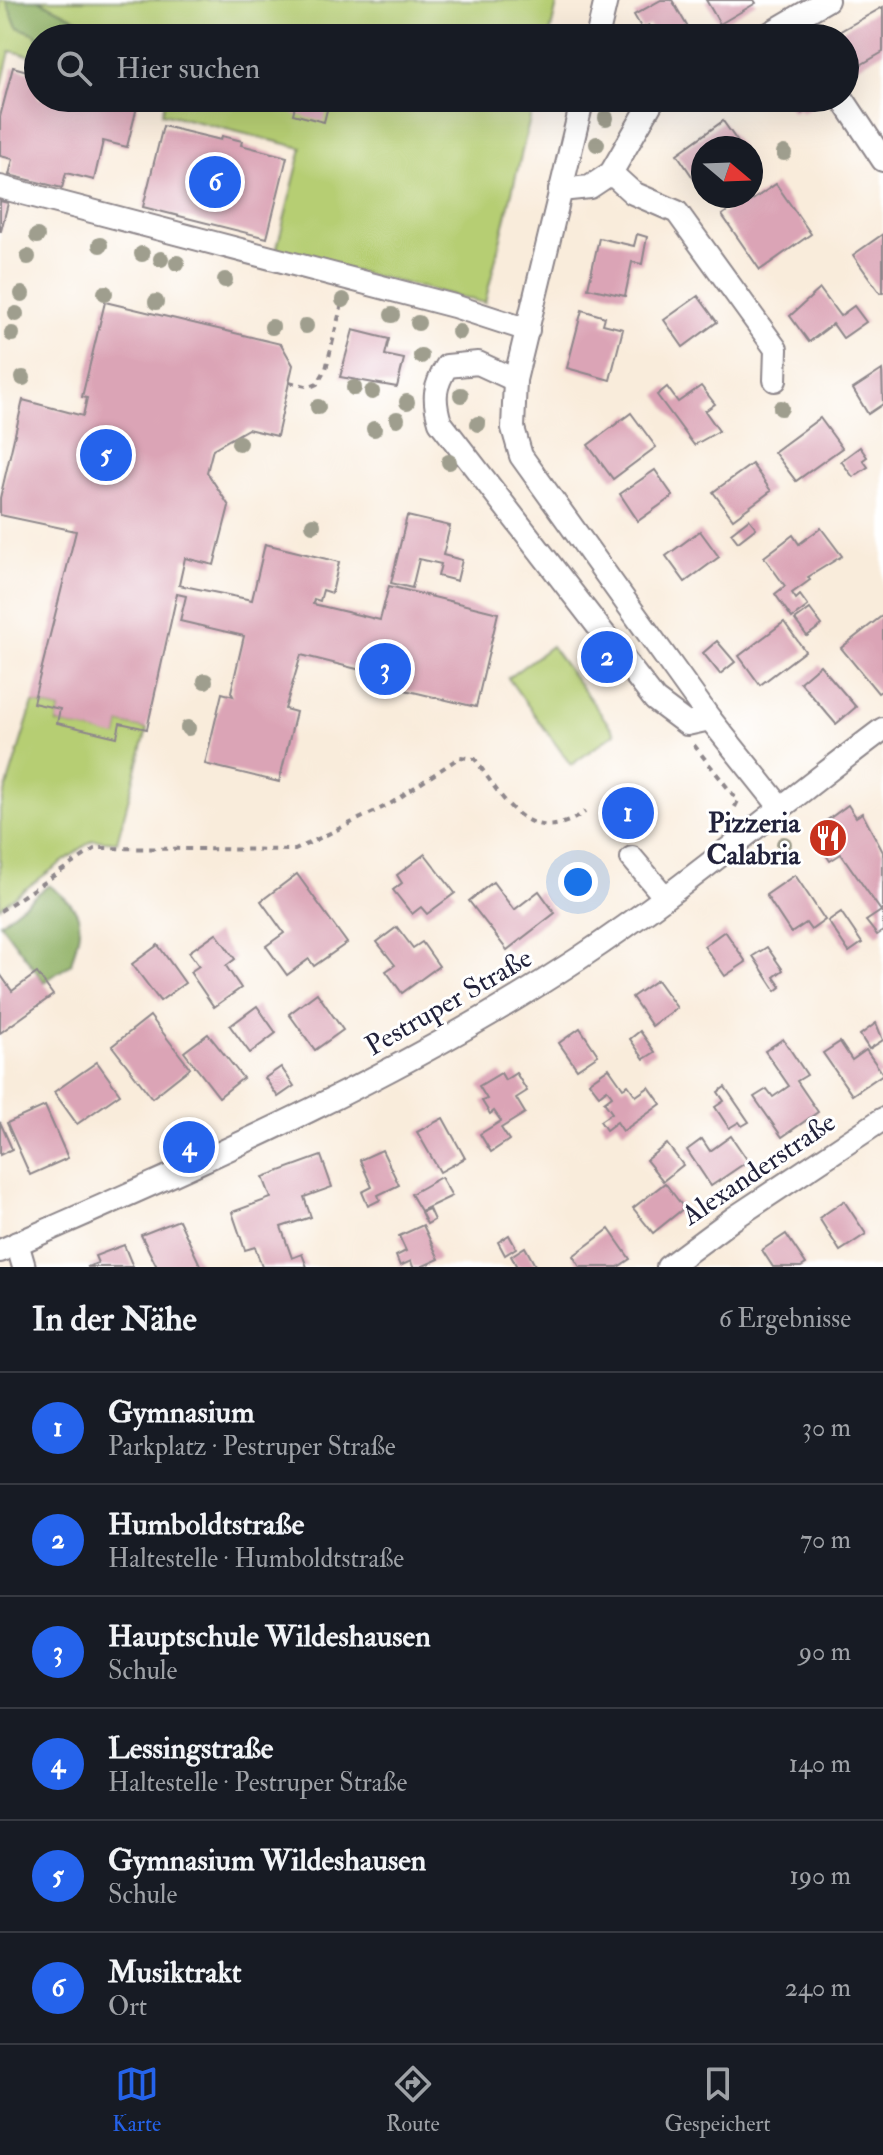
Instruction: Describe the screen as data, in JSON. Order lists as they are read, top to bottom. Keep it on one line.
{"streets":{"street":["Pestruper Straße","Alexanderstraße"]},"places":{"restaurant":["Pizzeria Calabria"]},"north":"right","page":{"search":"Hier suchen","pins":["6","5","2","3","1","4"],"heading":["In der Nähe","6 Ergebnisse"],"list":[{"mark":"1","name":"Gymnasium","note":"Parkplatz · Pestruper Straße","value":"30 m"},{"mark":"2","name":"Humboldtstraße","note":"Haltestelle · Humboldtstraße","value":"70 m"},{"mark":"3","name":"Hauptschule Wildeshausen","note":"Schule","value":"90 m"},{"mark":"4","name":"Lessingstraße","note":"Haltestelle · Pestruper Straße","value":"140 m"},{"mark":"5","name":"Gymnasium Wildeshausen","note":"Schule","value":"190 m"},{"mark":"6","name":"Musiktrakt","note":"Ort","value":"240 m"}],"nav":["Karte","Route","Gespeichert"]}}
